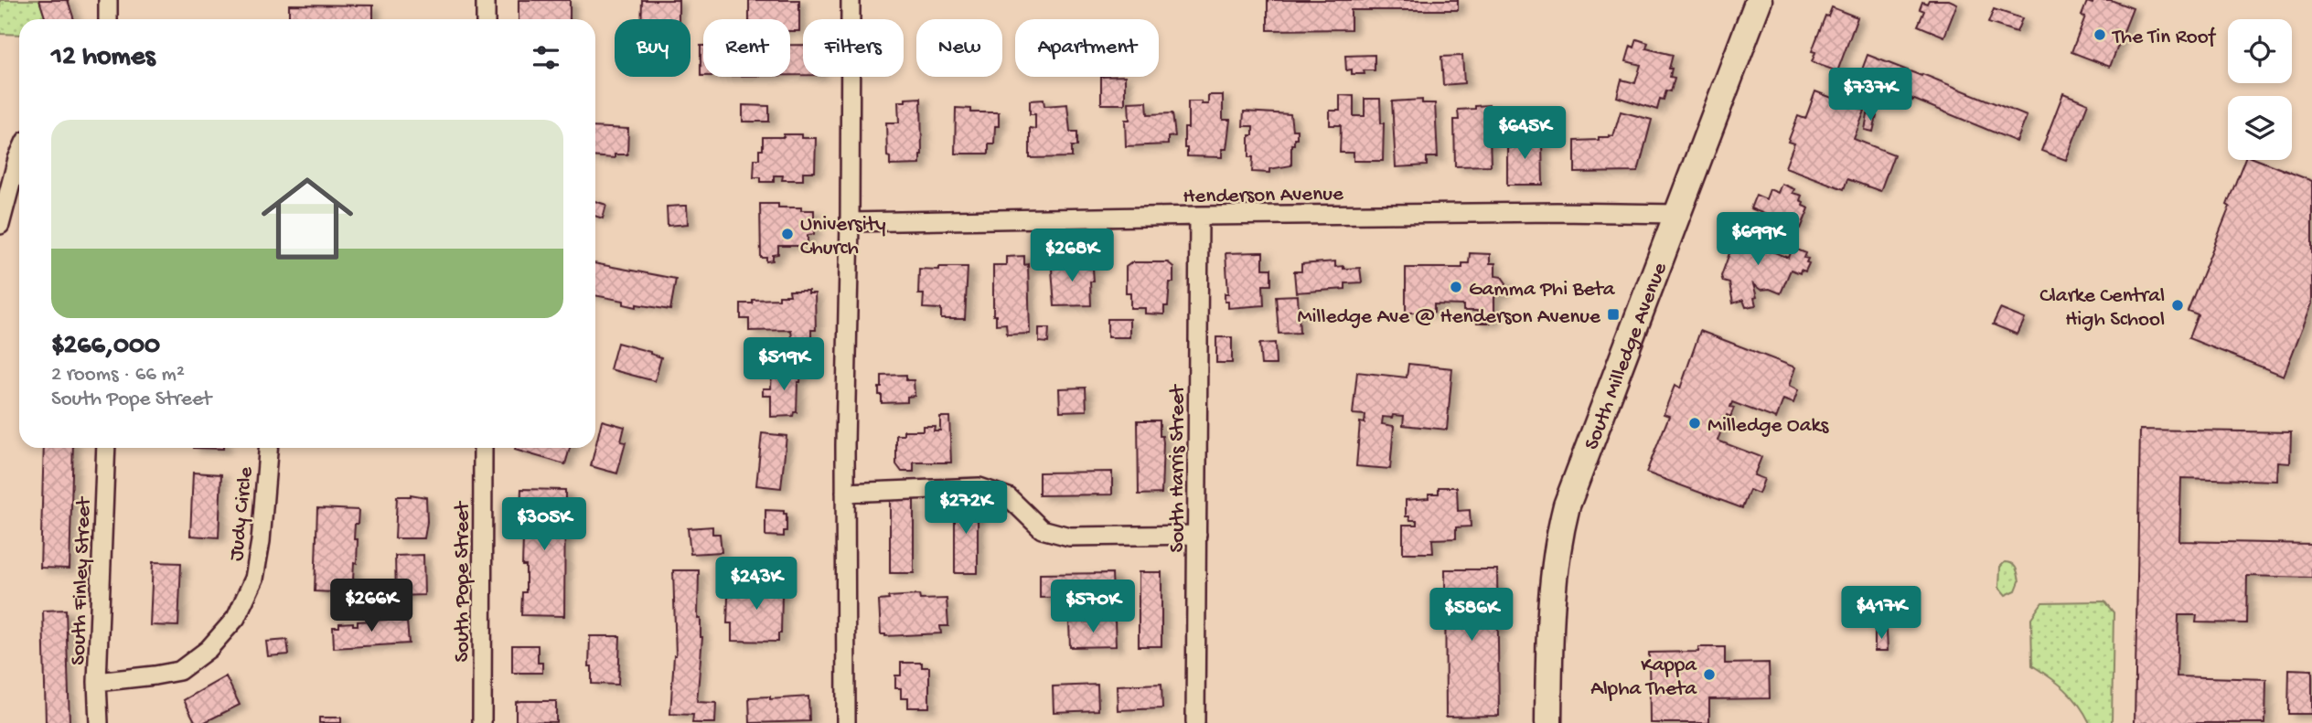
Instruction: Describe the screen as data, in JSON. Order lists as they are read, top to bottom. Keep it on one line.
{"streets":{"main road":["South Milledge Avenue"],"street":["Henderson Avenue","South Harris Street","Judy Circle","South Finley Street","South Pope Street"]},"crossings":[["Henderson Avenue","South Milledge Avenue"],["Henderson Avenue","South Harris Street"],["Judy Circle","South Finley Street"]],"places":{"other":["The Tin Roof","University Church","Gamma Phi Beta","Clarke Central High School","Milledge Oaks","Kappa Alpha Theta"],"transit":["Milledge Ave @ Henderson Avenue"]},"page":{"chip":["Buy","Rent","Filters","New","Apartment"],"heading":"12 homes","price":["$737K","$645K","$699K","$268K","$519K","$272K","$305K","$243K","$266K","$570K","$417K","$586K"],"list":[{"name":"$266,000","note":"2 rooms · 66 m² · South Pope Street"}]}}
